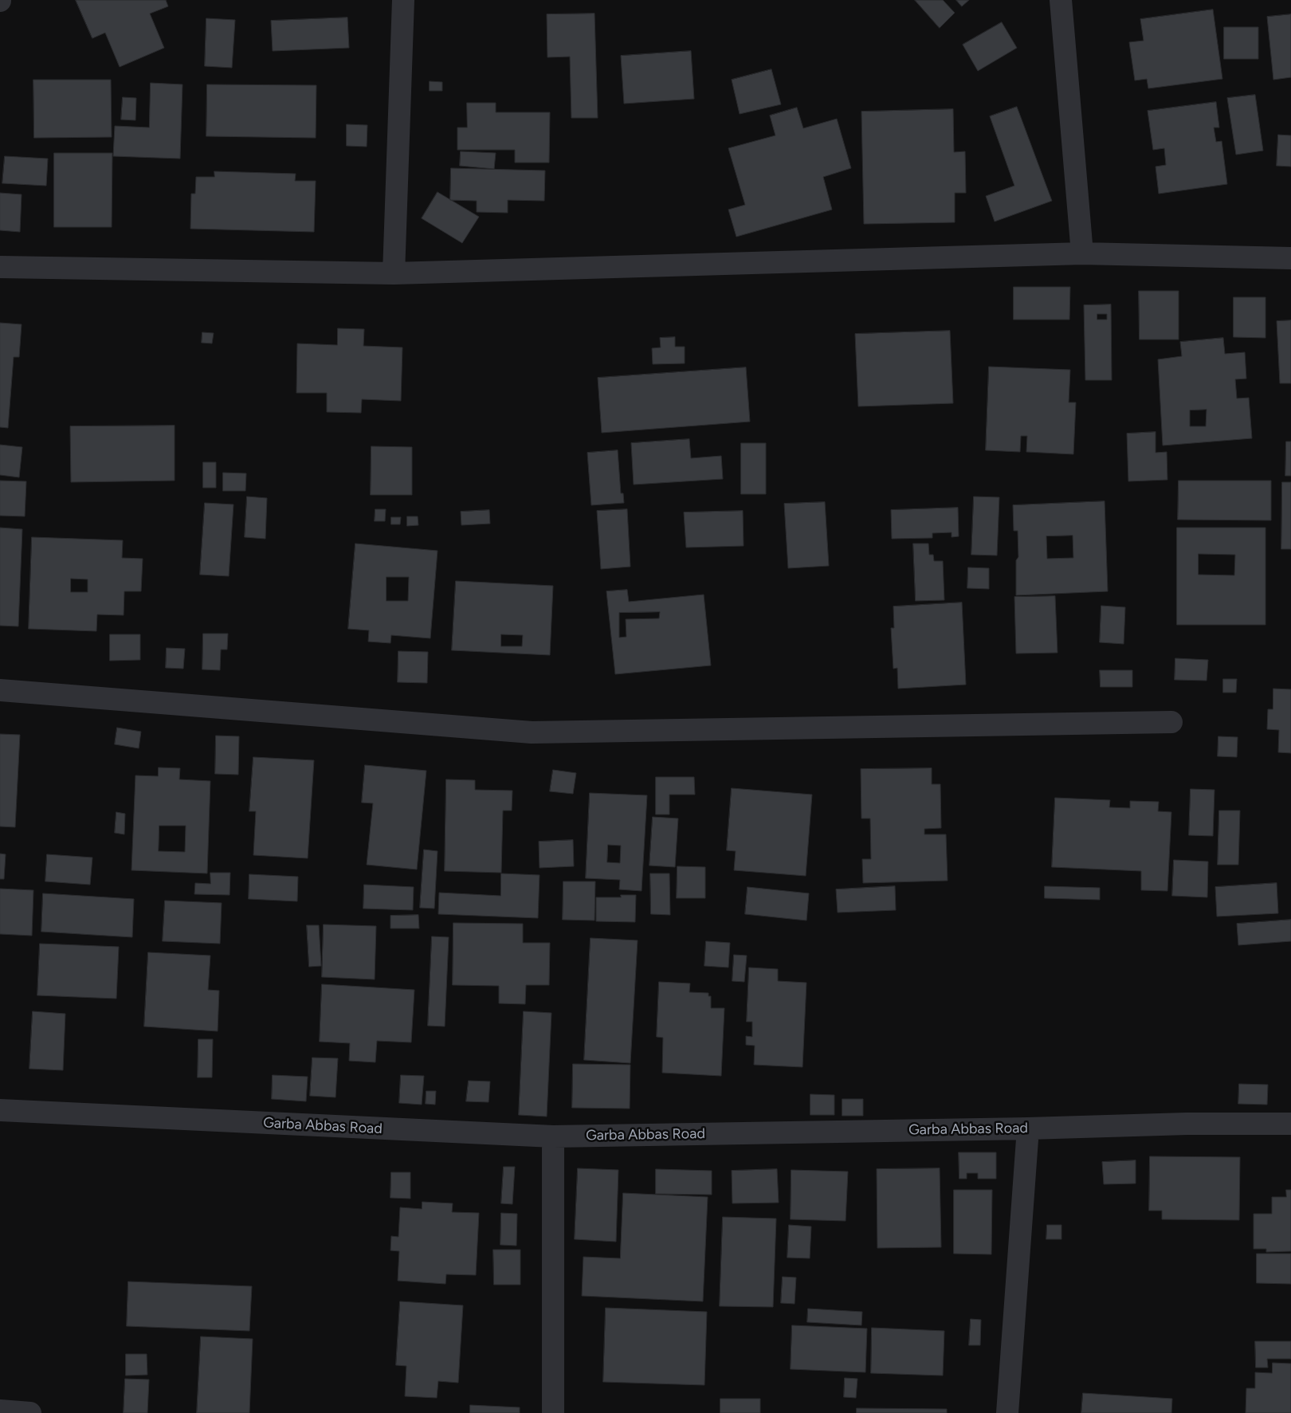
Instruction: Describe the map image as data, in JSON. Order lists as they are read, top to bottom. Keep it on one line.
{"streets":{"street":["Garba Abbas Road"]}}
